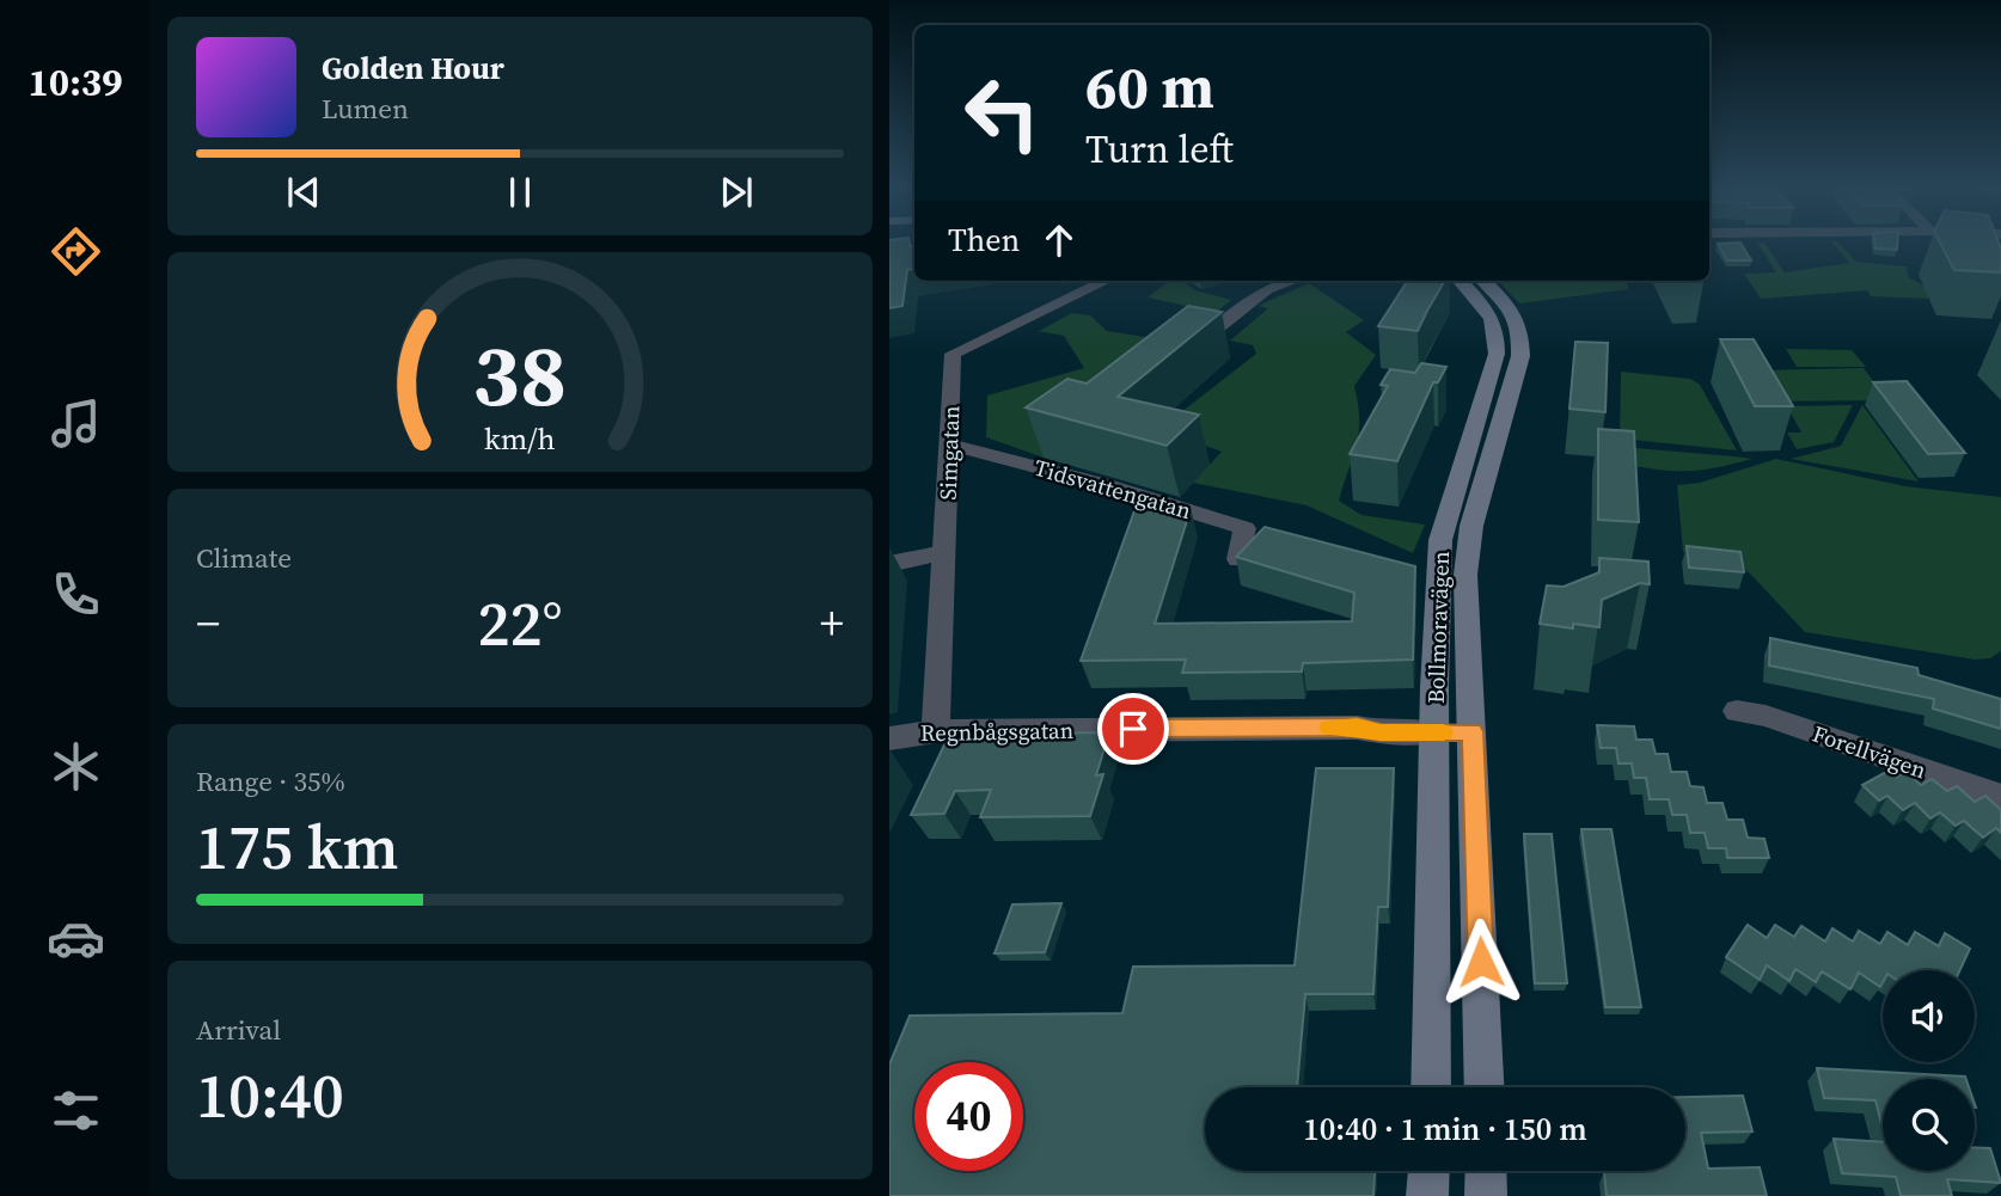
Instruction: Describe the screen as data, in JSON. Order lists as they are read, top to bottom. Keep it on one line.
{"streets":{"street":["Simgatan","Tidsvattengatan","Bollmoravägen","Regnbågsgatan","Forellvägen"]},"crossings":[["Simgatan","Tidsvattengatan"],["Simgatan","Regnbågsgatan"],["Bollmoravägen","Regnbågsgatan"]],"page":{"tabs":"10:39","turn":["60 m","Turn left"],"song":["Golden Hour","Lumen"],"then":"Then","tile":["Climate",["Range · 35%","175 km"],["Arrival","10:40"]],"heat":["−","22°","+"],"limit":"40","trip":"10:40 · 1 min · 150 m","gauge":["38","km/h"]}}
